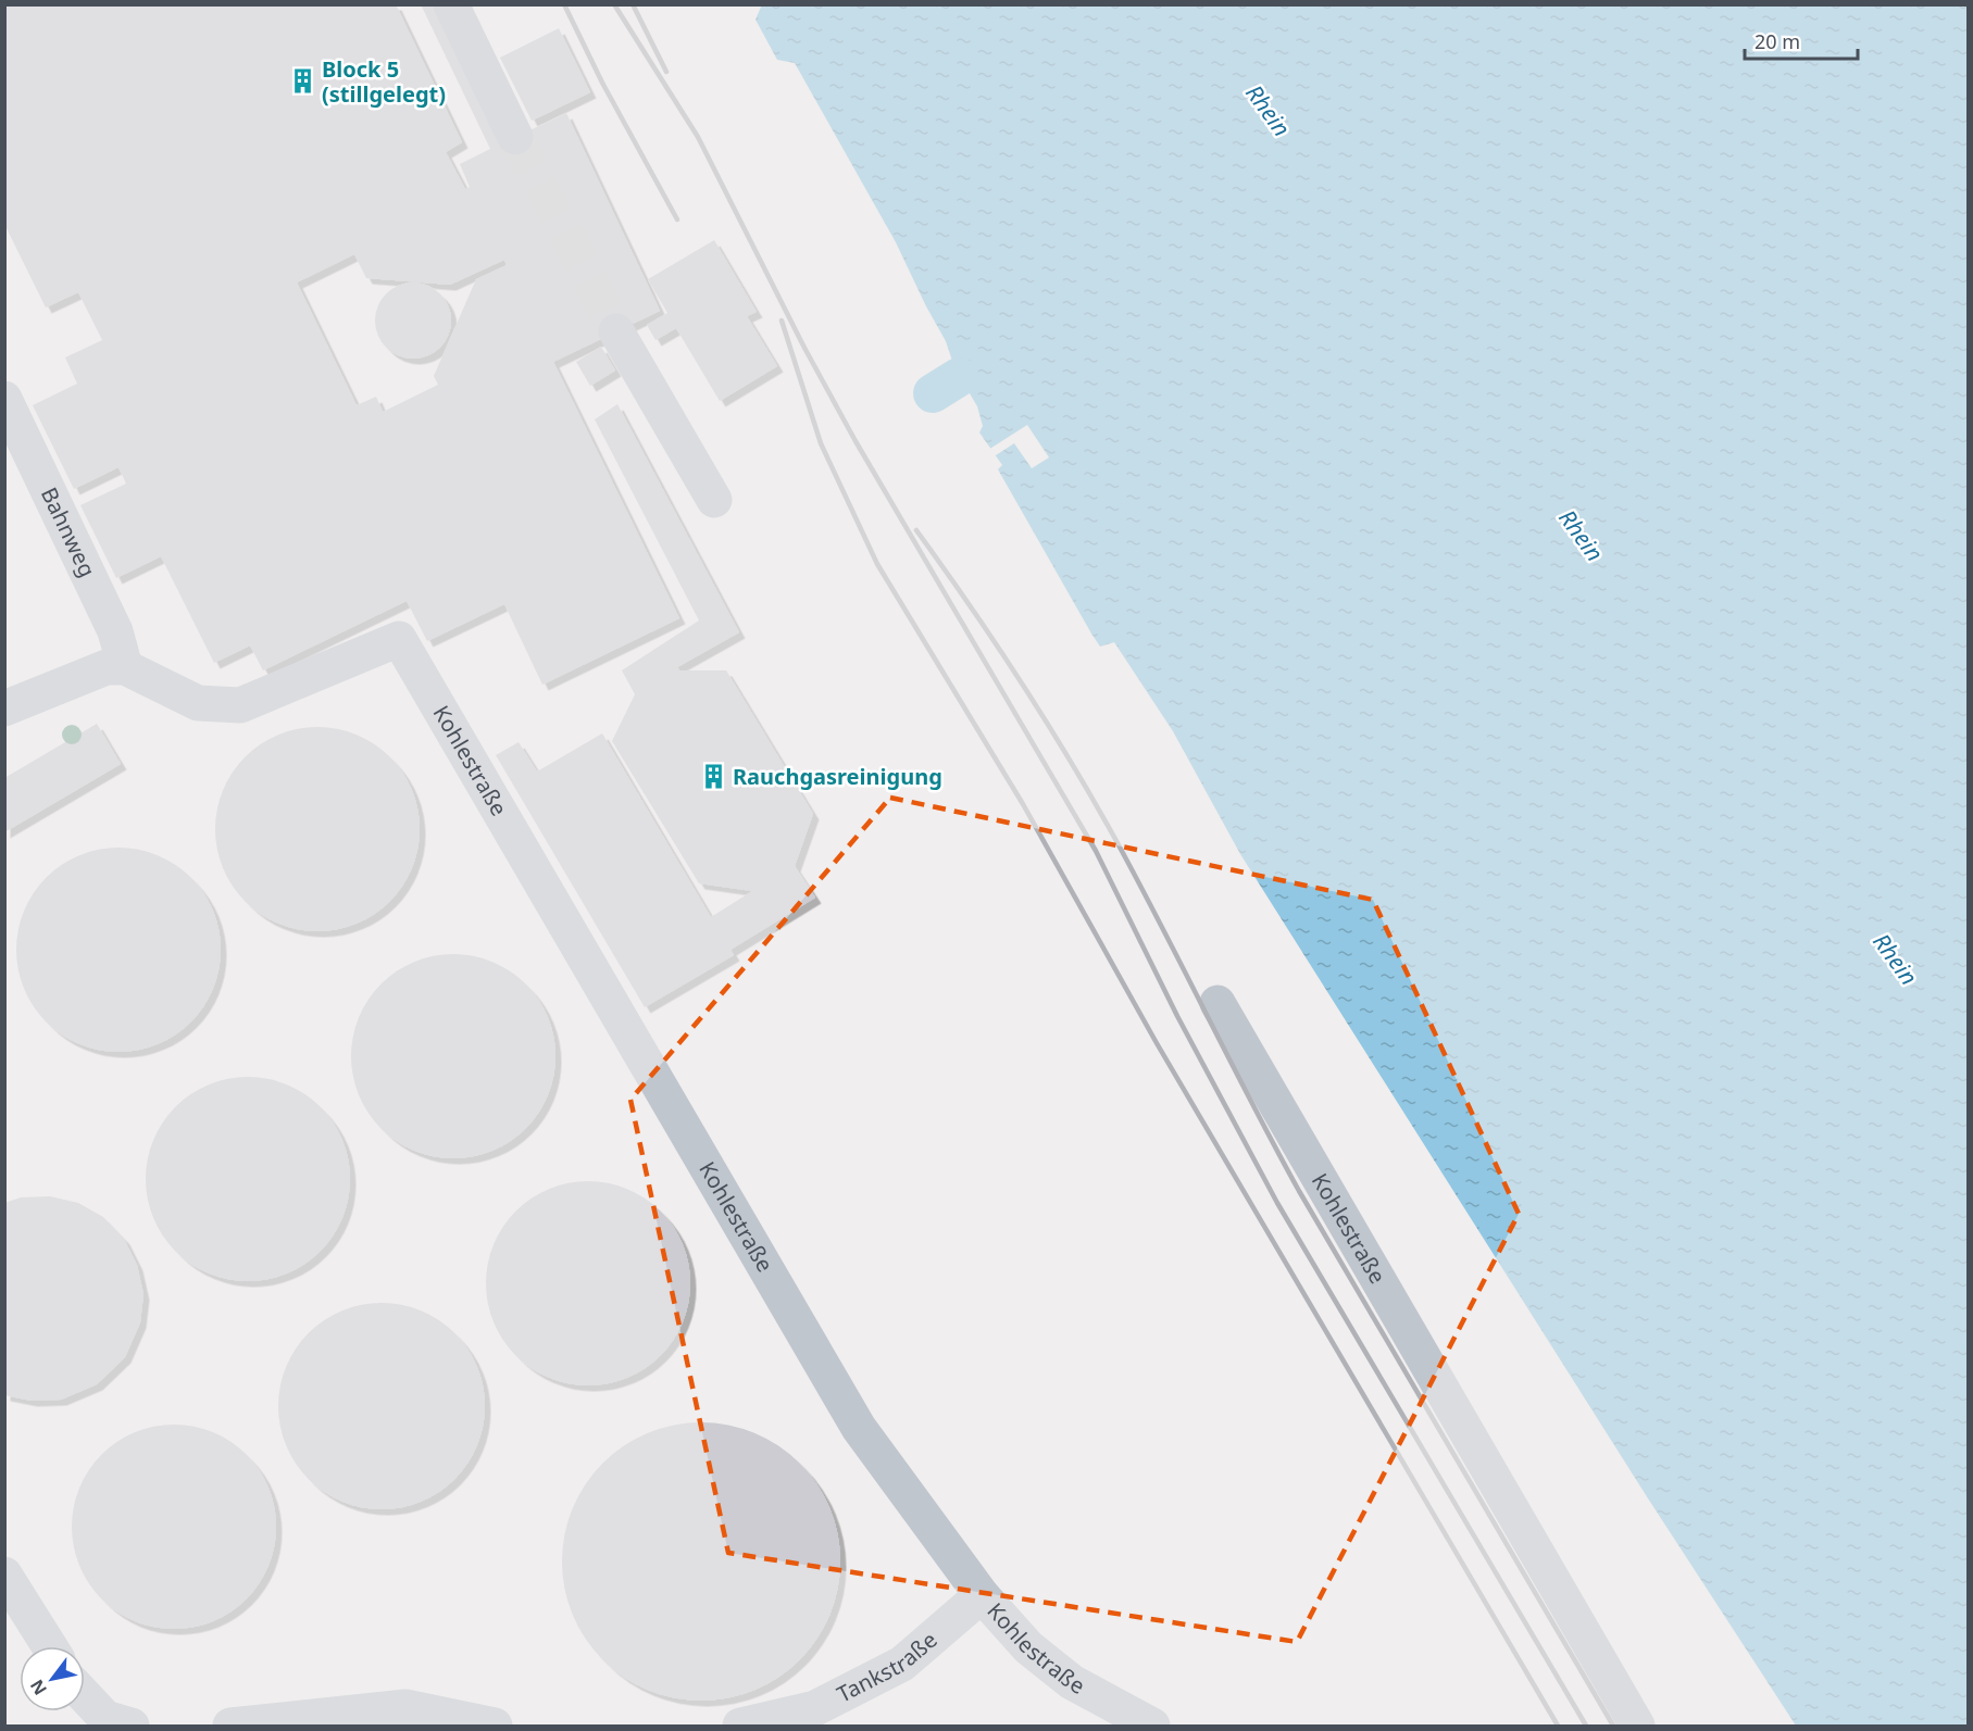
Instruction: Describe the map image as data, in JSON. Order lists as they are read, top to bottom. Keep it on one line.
{"streets":{"lane":["Bahnweg","Kohlestraße","Tankstraße"]},"crossings":[["Bahnweg","Kohlestraße"],["Kohlestraße","Tankstraße"]],"water":["Rhein"],"places":{"building":["Block 5 (stillgelegt)","Rauchgasreinigung"]},"scale_bar":"20 m","north":"bottom left"}
